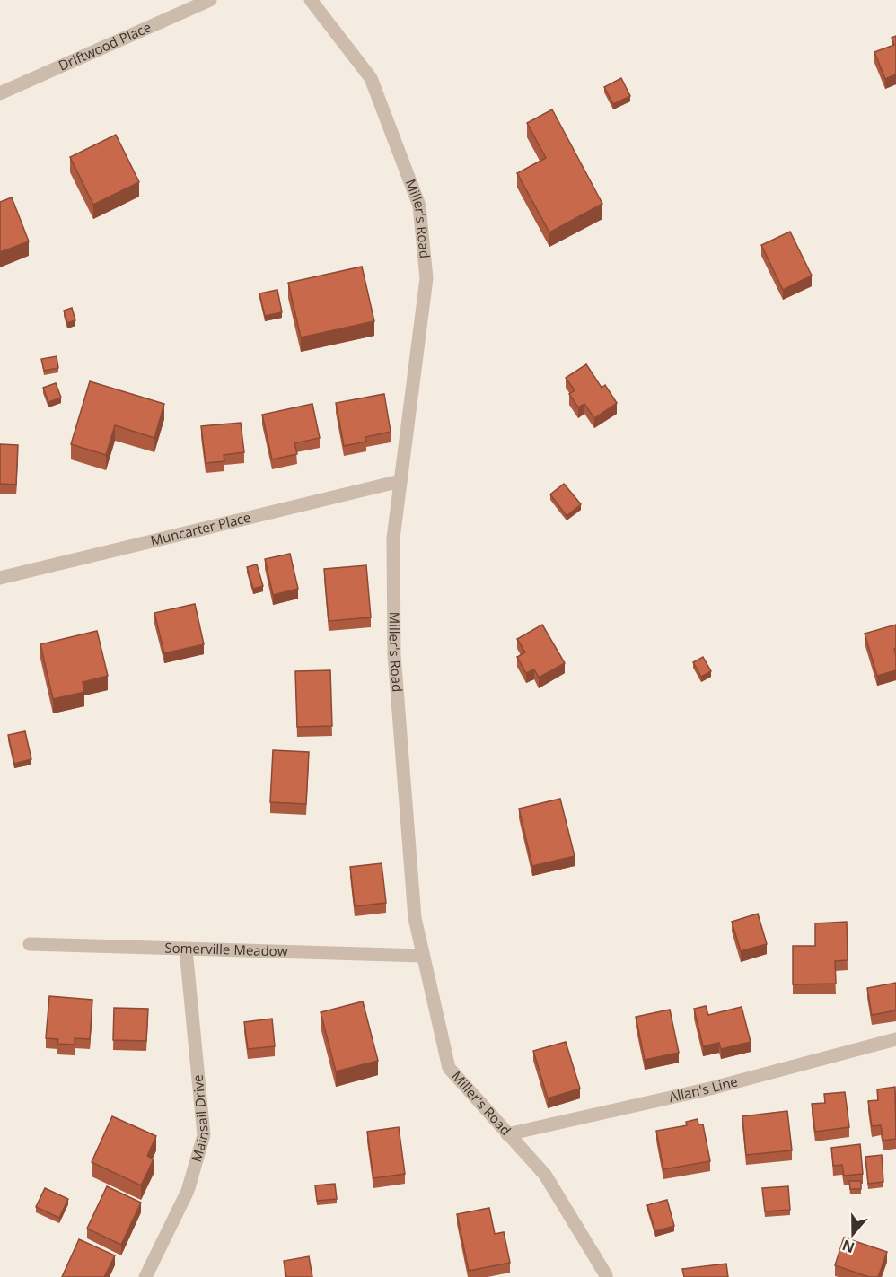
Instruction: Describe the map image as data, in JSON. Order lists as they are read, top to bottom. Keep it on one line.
{"streets":{"street":["Driftwood Place","Miller's Road","Muncarter Place","Somerville Meadow","Allan's Line","Mainsail Drive"]},"crossings":[["Miller's Road","Muncarter Place"],["Miller's Road","Somerville Meadow"],["Miller's Road","Allan's Line"],["Somerville Meadow","Mainsail Drive"]],"north":"bottom"}
